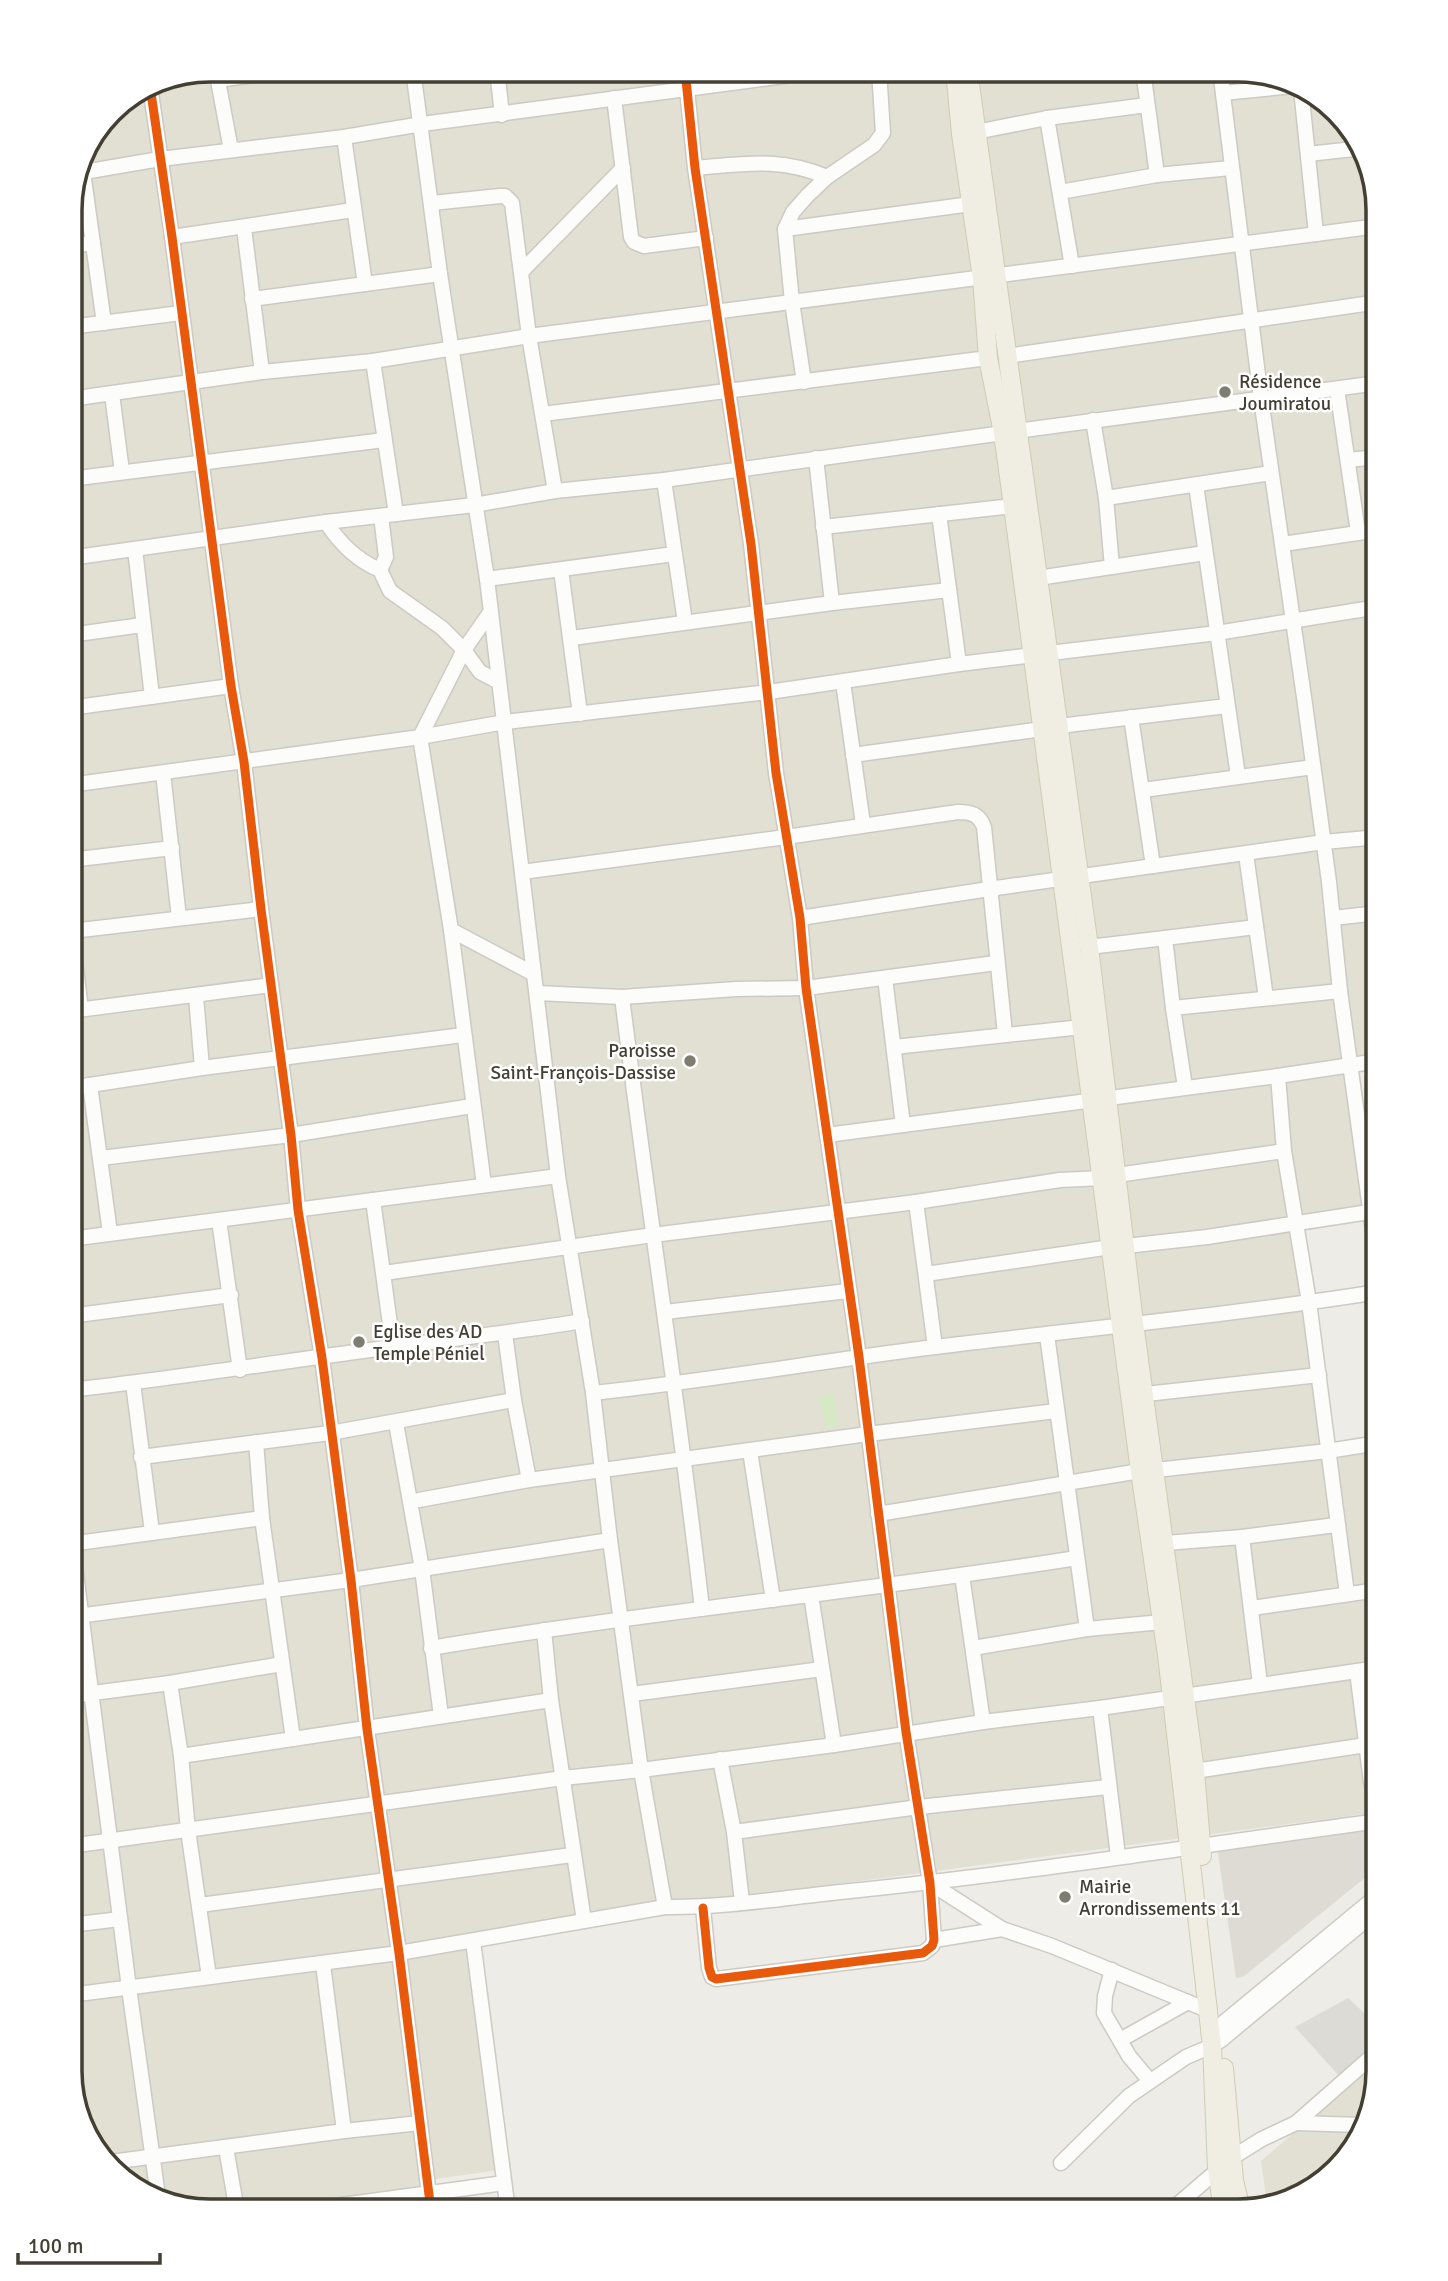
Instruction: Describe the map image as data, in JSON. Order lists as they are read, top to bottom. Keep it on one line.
{"places":["Résidence Joumiratou","Paroisse Saint-François-Dassise","Eglise des AD Temple Péniel","Mairie Arrondissements 11"],"scale_bar":"100 m"}
